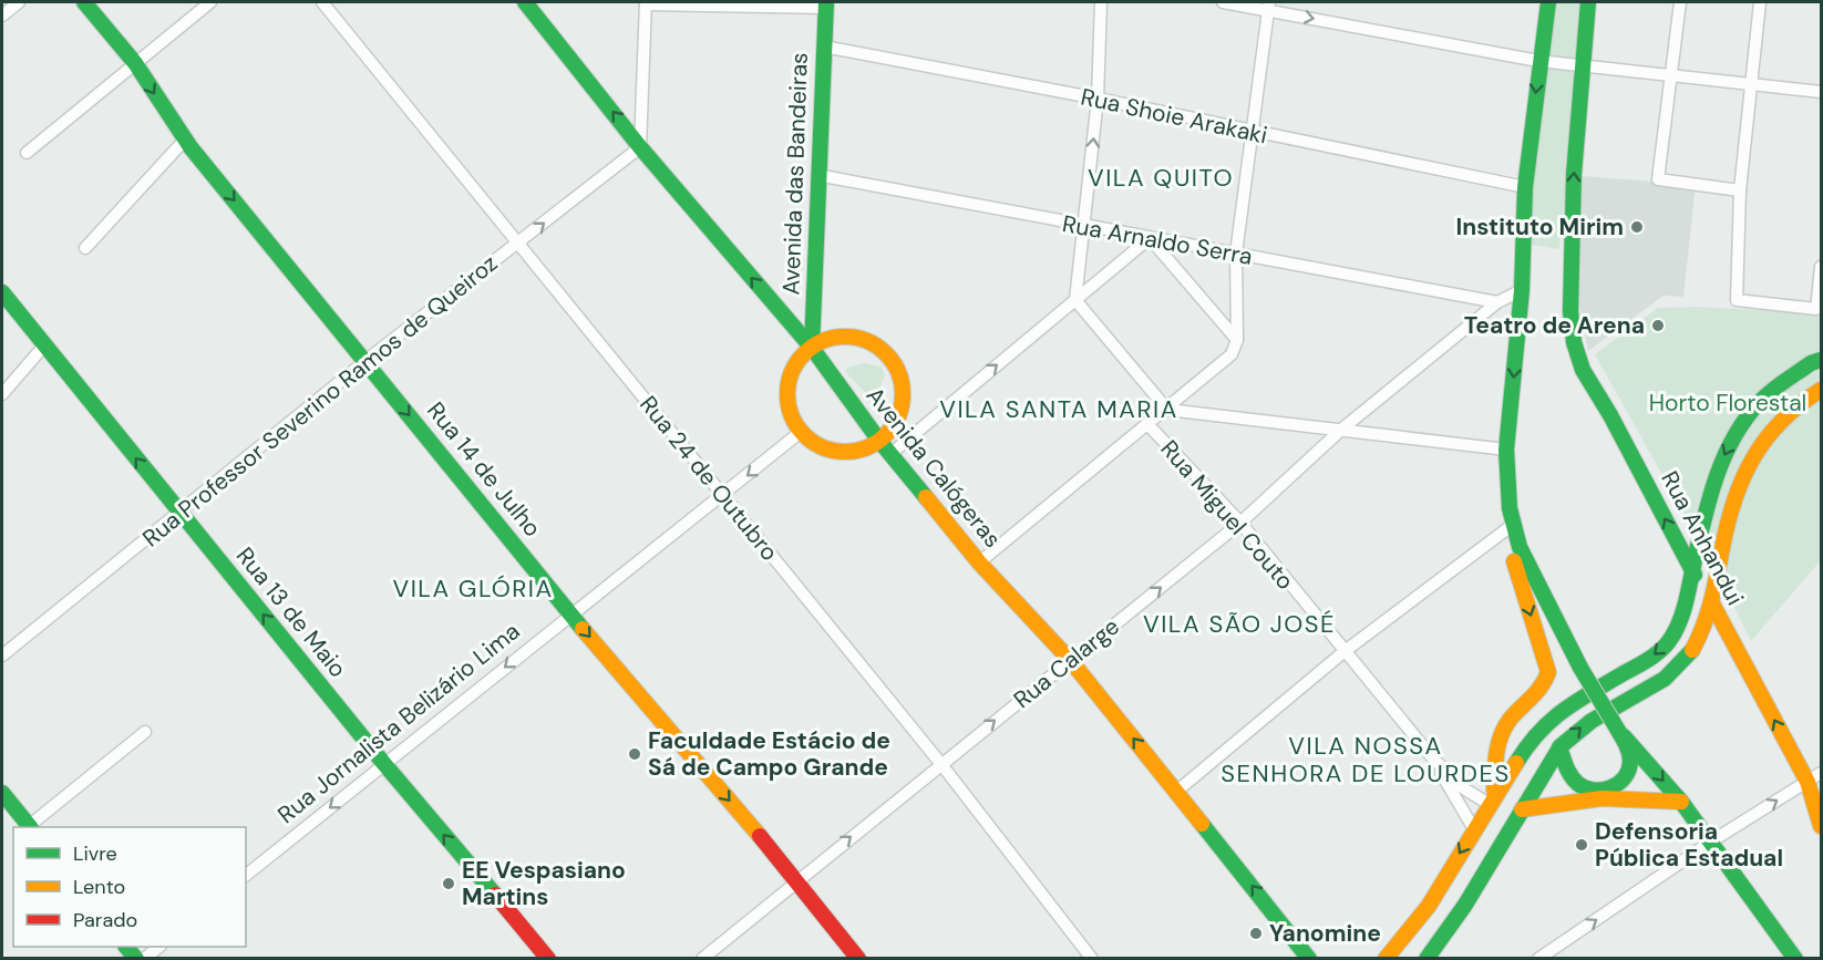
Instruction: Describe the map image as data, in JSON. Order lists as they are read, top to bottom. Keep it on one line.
{"streets":{"main road":["Avenida das Bandeiras","Avenida Calógeras","Rua 14 de Julho","Rua Anhandui","Rua 13 de Maio"],"street":["Rua Shoie Arakaki","Rua Arnaldo Serra","Rua Professor Severino Ramos de Queiroz","Rua 24 de Outubro","Rua Miguel Couto","Rua Calarge","Rua Jornalista Belizário Lima"]},"crossings":[["Rua Shoie Arakaki","Avenida das Bandeiras"],["Avenida das Bandeiras","Rua Arnaldo Serra"],["Avenida das Bandeiras","Avenida Calógeras"],["Rua Arnaldo Serra","Rua Calarge"],["Rua Professor Severino Ramos de Queiroz","Avenida Calógeras"],["Rua Professor Severino Ramos de Queiroz","Rua 14 de Julho"],["Rua Professor Severino Ramos de Queiroz","Rua 24 de Outubro"],["Rua Professor Severino Ramos de Queiroz","Rua 13 de Maio"],["Avenida Calógeras","Rua Calarge"],["Rua 14 de Julho","Rua Calarge"],["Rua 14 de Julho","Rua Jornalista Belizário Lima"],["Rua 24 de Outubro","Rua Calarge"],["Rua 24 de Outubro","Rua Jornalista Belizário Lima"],["Rua Miguel Couto","Rua Calarge"],["Rua 13 de Maio","Rua Jornalista Belizário Lima"]],"one_way":["Avenida Calógeras","Rua 14 de Julho","Rua 13 de Maio","Rua Calarge","Rua Jornalista Belizário Lima"],"districts":["VILA QUITO","VILA SANTA MARIA","VILA GLÓRIA","VILA SÃO JOSÉ","VILA NOSSA SENHORA DE LOURDES"],"parks":["Horto Florestal"],"places":["Instituto Mirim","Teatro de Arena","Faculdade Estácio de Sá de Campo Grande","Defensoria Pública Estadual","EE Vespasiano Martins","Yanomine"],"legend":["Livre","Lento","Parado"]}
